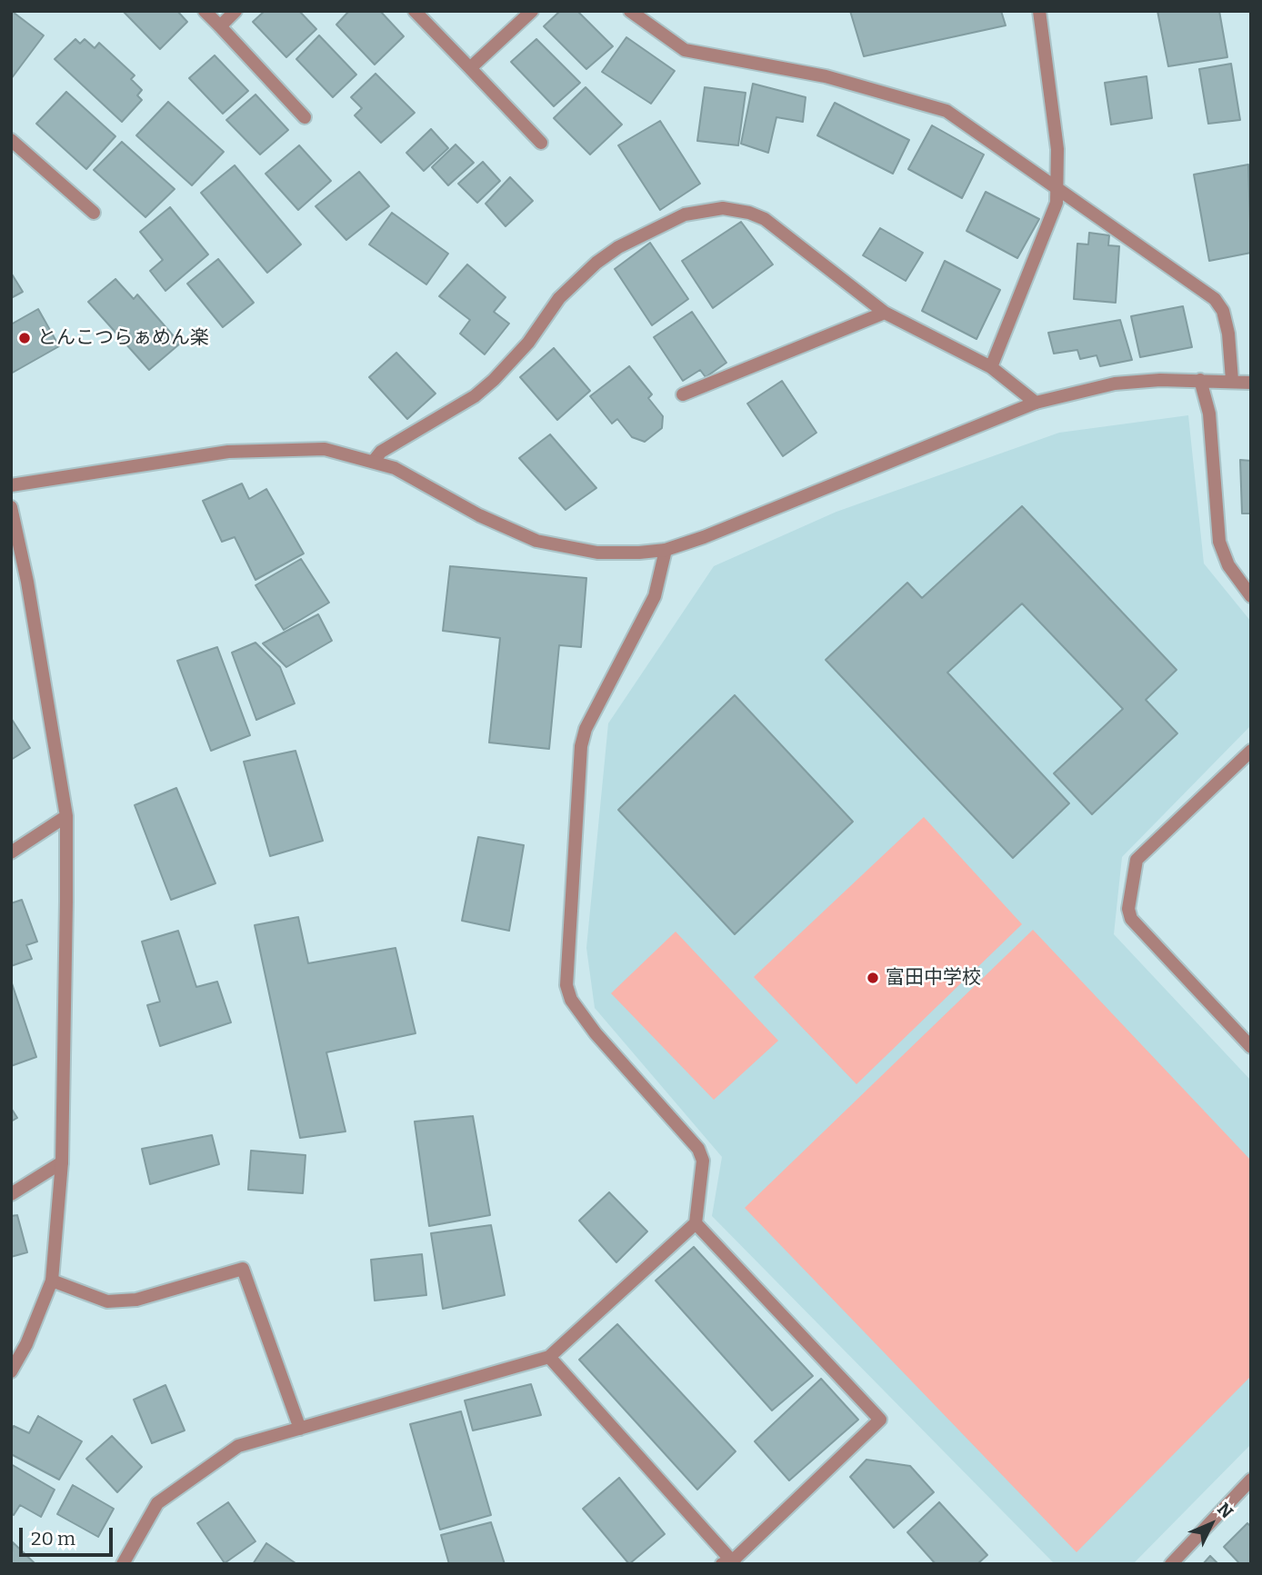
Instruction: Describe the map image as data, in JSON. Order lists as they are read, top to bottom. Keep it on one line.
{"places":["とんこつらぁめん楽","富田中学校"],"scale_bar":"20 m","north":"top right"}
